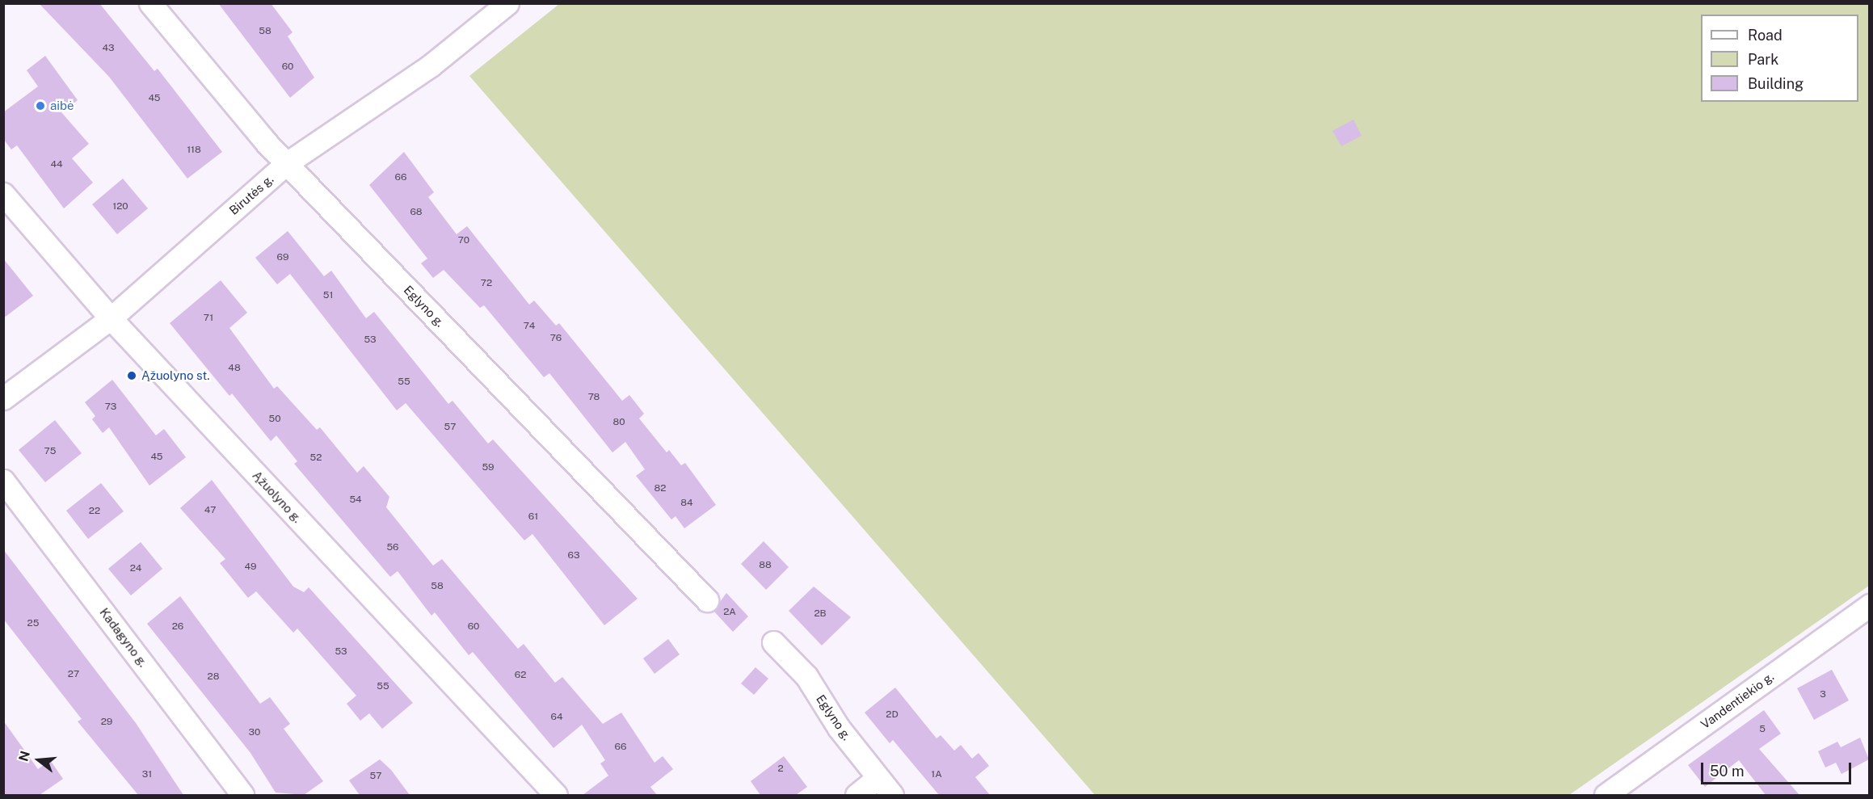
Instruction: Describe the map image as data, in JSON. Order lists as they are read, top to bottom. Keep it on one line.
{"streets":{"street":["Birutės g.","Eglyno g.","Ąžuolyno g.","Kadagyno g.","Vandentiekio g."]},"crossings":[["Birutės g.","Eglyno g."],["Birutės g.","Ąžuolyno g."]],"places":["aibė","Ąžuolyno st."],"house_numbers":["58","43","60","45","118","44","66","120","68","70","69","72","51","71","74","76","53","48","55","78","73","50","80","57","75","45","52","59","82","54","84","47","22","61","56","63","88","49","24","58","2A","2B","25","26","60","53","27","62","28","55","3","2D","64","29","5","30","66","2","31","1A","57"],"legend":["Road","Park","Building"],"scale_bar":"50 m","north":"left"}
